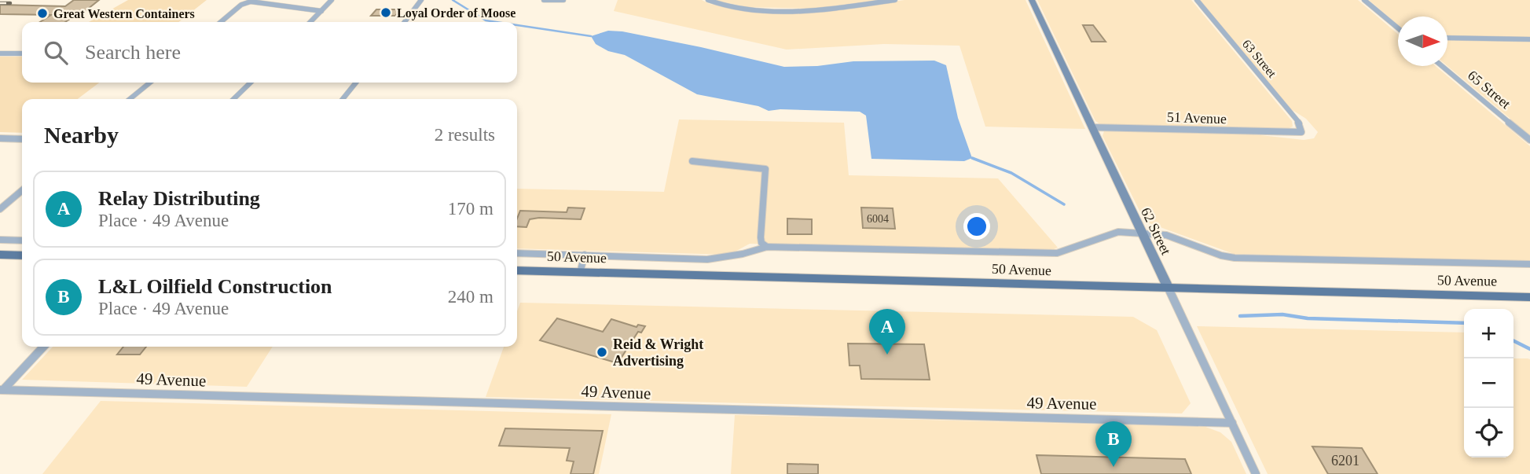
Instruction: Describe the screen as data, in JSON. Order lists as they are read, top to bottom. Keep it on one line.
{"streets":{"main road":["62 Street","50 Avenue"],"street":["63 Street","65 Street","51 Avenue","49 Avenue"]},"crossings":[["63 Street","51 Avenue"],["51 Avenue","62 Street"],["62 Street","50 Avenue"],["62 Street","49 Avenue"]],"places":["Loyal Order of Moose","Great Western Containers","Reid & Wright Advertising"],"house_numbers":["6004","6201"],"north":"right","page":{"search":"Search here","heading":["Nearby","2 results"],"list":[{"mark":"A","name":"Relay Distributing","note":"Place · 49 Avenue","value":"170 m"},{"mark":"B","name":"L&L Oilfield Construction","note":"Place · 49 Avenue","value":"240 m"}],"map_buttons":["+","−"],"pins":["A","B"]}}
